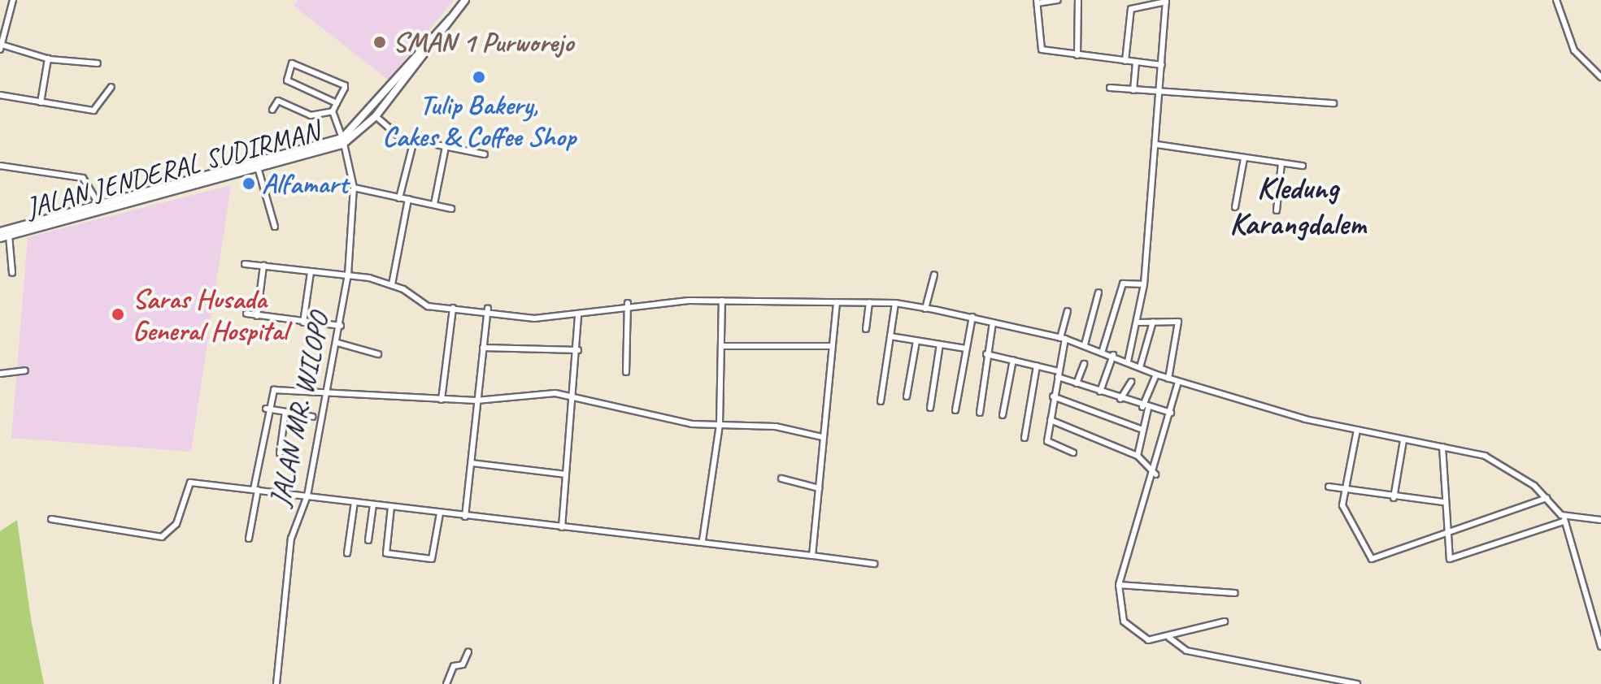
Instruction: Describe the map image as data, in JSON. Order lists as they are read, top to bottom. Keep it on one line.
{"streets":{"main road":["JALAN JENDERAL SUDIRMAN"],"street":["JALAN MR. WILOPO"]},"crossings":[["JALAN JENDERAL SUDIRMAN","JALAN MR. WILOPO"]],"districts":["Kledung Karangdalem"],"places":["SMAN 1 Purworejo","Tulip Bakery, Cakes & Coffee Shop","Alfamart","Saras Husada General Hospital"]}
